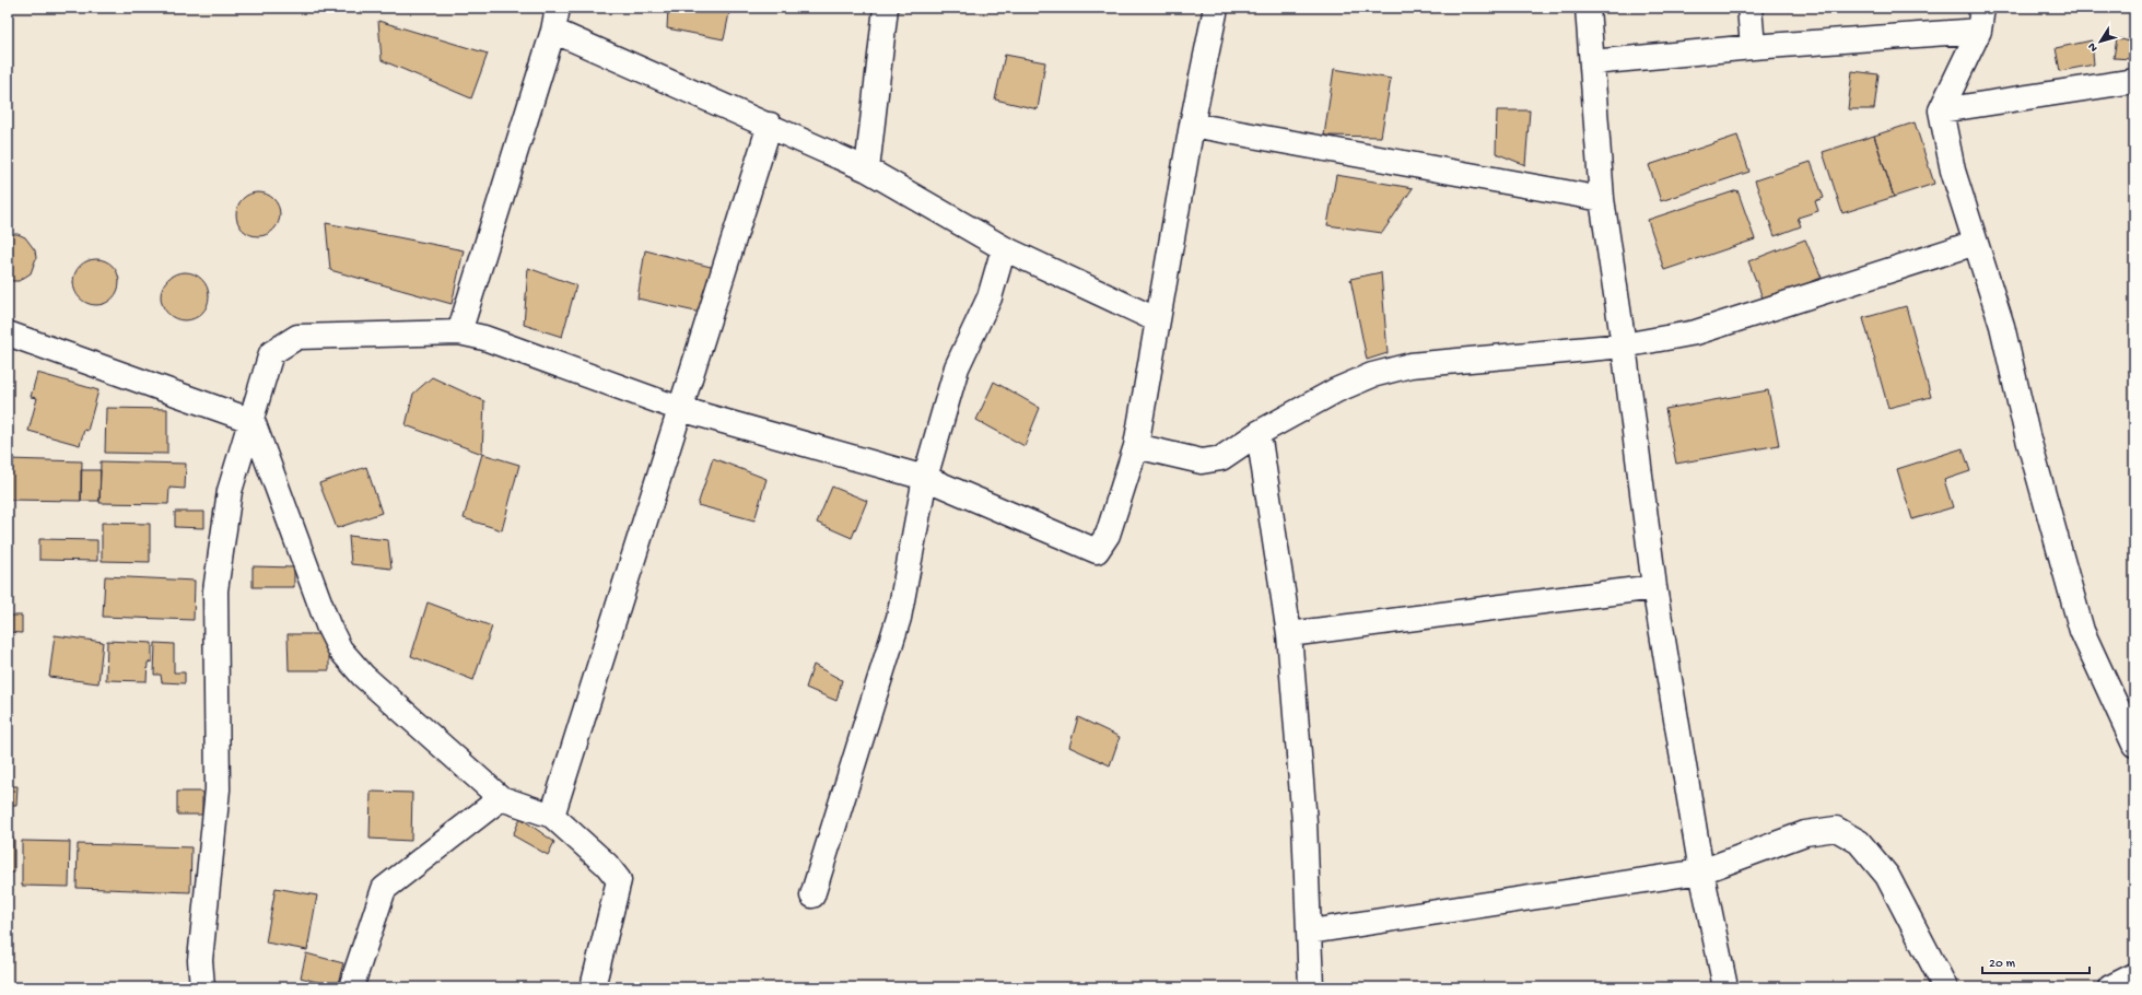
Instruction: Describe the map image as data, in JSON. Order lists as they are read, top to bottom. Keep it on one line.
{"scale_bar":"20 m","north":"bottom left"}
